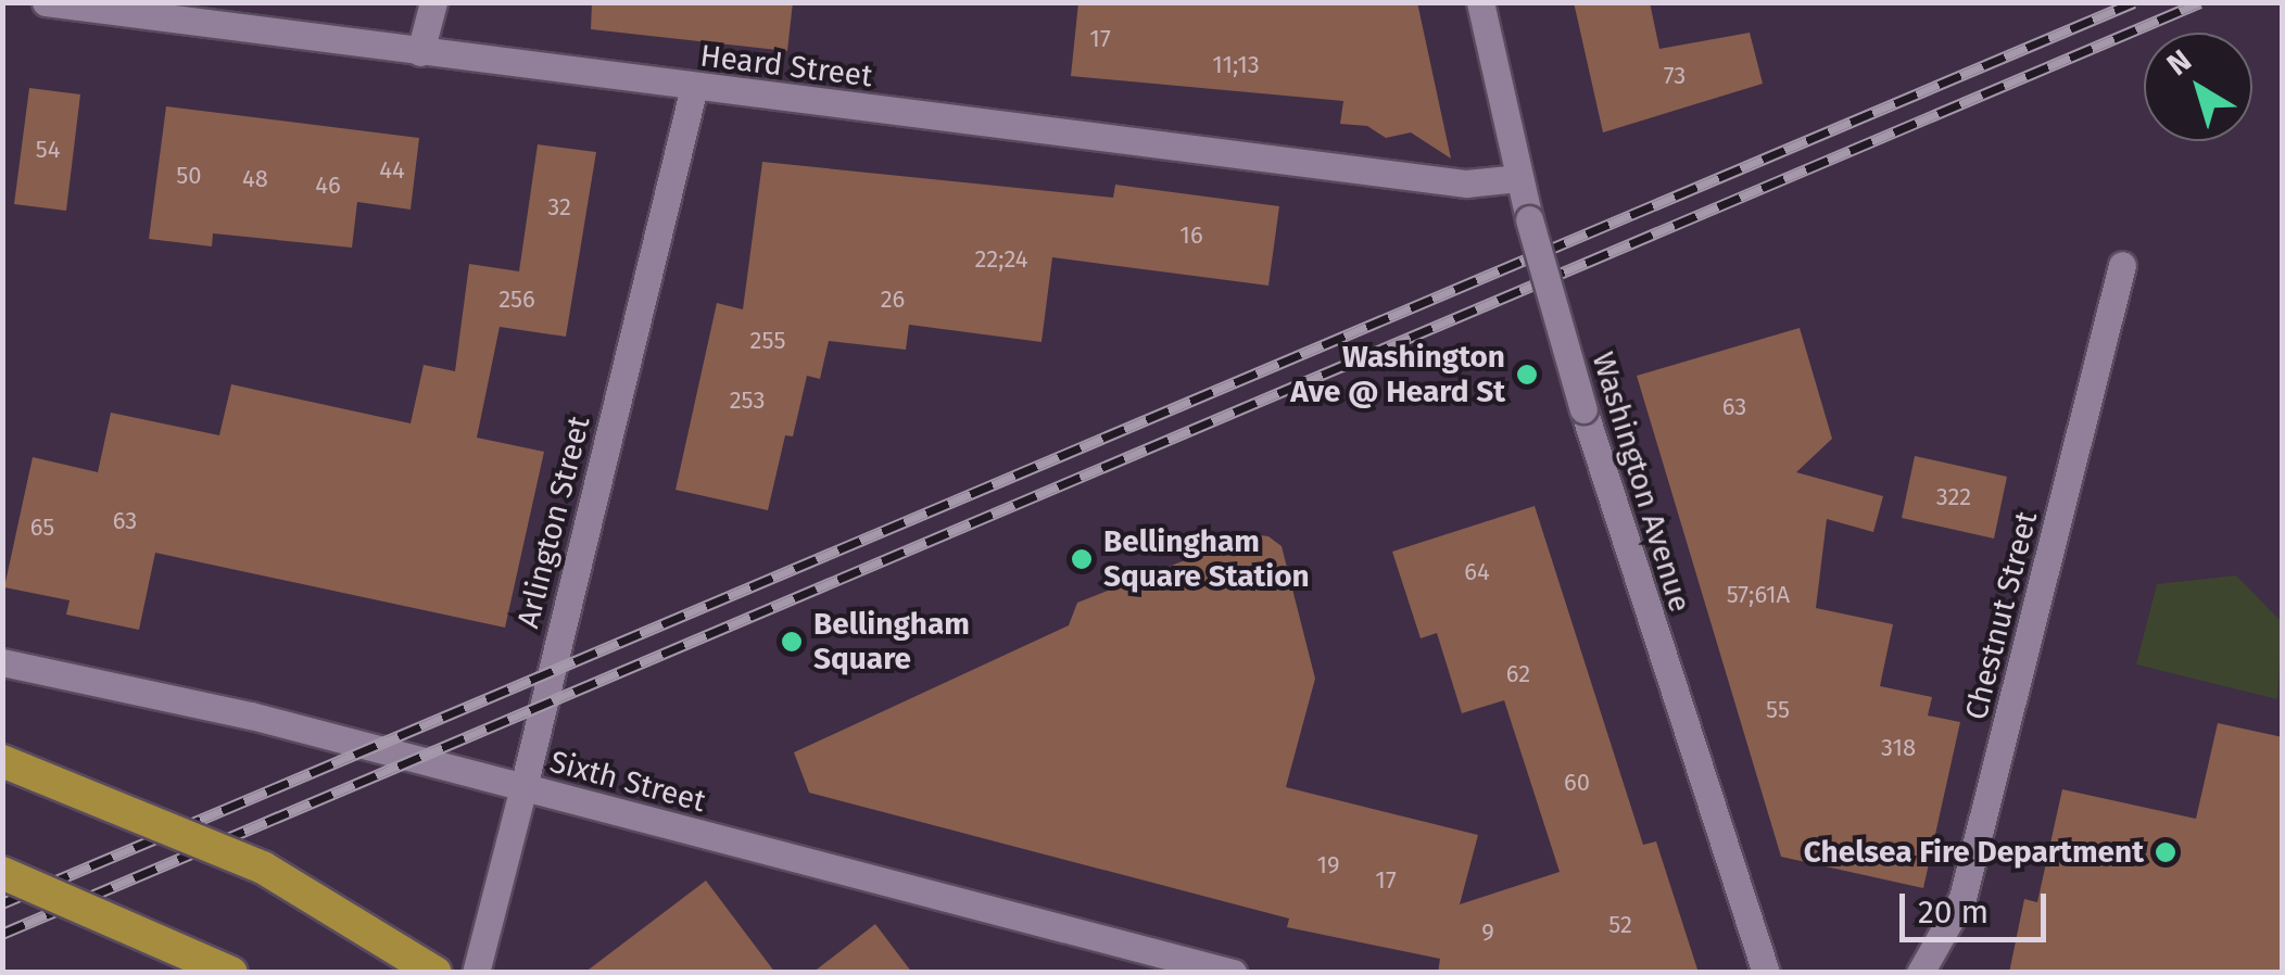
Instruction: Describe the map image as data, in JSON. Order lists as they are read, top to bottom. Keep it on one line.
{"streets":{"street":["Heard Street","Washington Avenue","Arlington Street","Chestnut Street","Sixth Street"]},"crossings":[["Heard Street","Washington Avenue"],["Heard Street","Arlington Street"],["Arlington Street","Sixth Street"]],"places":["Washington Ave @ Heard St","Bellingham Square Station","Bellingham Square","Chelsea Fire Department"],"house_numbers":["17","11;13","73","54","44","50","48","46","32","16","22;24","256","26","255","253","63","322","63","65","64","57;61A","62","55","318","60","19","17","52","9"],"scale_bar":"20 m","north":"top left"}
